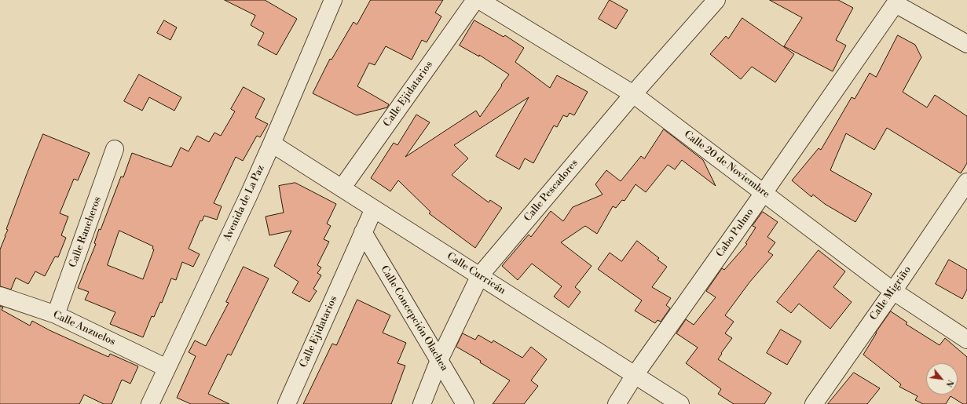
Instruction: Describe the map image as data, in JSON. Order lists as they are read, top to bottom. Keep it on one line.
{"streets":{"street":["Calle Ejidatarios","Calle 20 de Noviembre","Calle Pescadores","Avenida de La Paz","Calle Rancheros","Cabo Pulmo","Calle Curricán","Calle Migriño","Calle Concepción Olachea","Calle Anzuelos"]},"crossings":[["Calle Ejidatarios","Calle Curricán"],["Calle Ejidatarios","Calle Concepción Olachea"],["Calle 20 de Noviembre","Calle Pescadores"],["Calle 20 de Noviembre","Cabo Pulmo"],["Calle 20 de Noviembre","Calle Migriño"],["Calle Pescadores","Calle Curricán"],["Calle Pescadores","Calle Concepción Olachea"],["Avenida de La Paz","Calle Curricán"],["Avenida de La Paz","Calle Anzuelos"],["Calle Rancheros","Calle Anzuelos"],["Cabo Pulmo","Calle Curricán"]],"north":"bottom right"}
